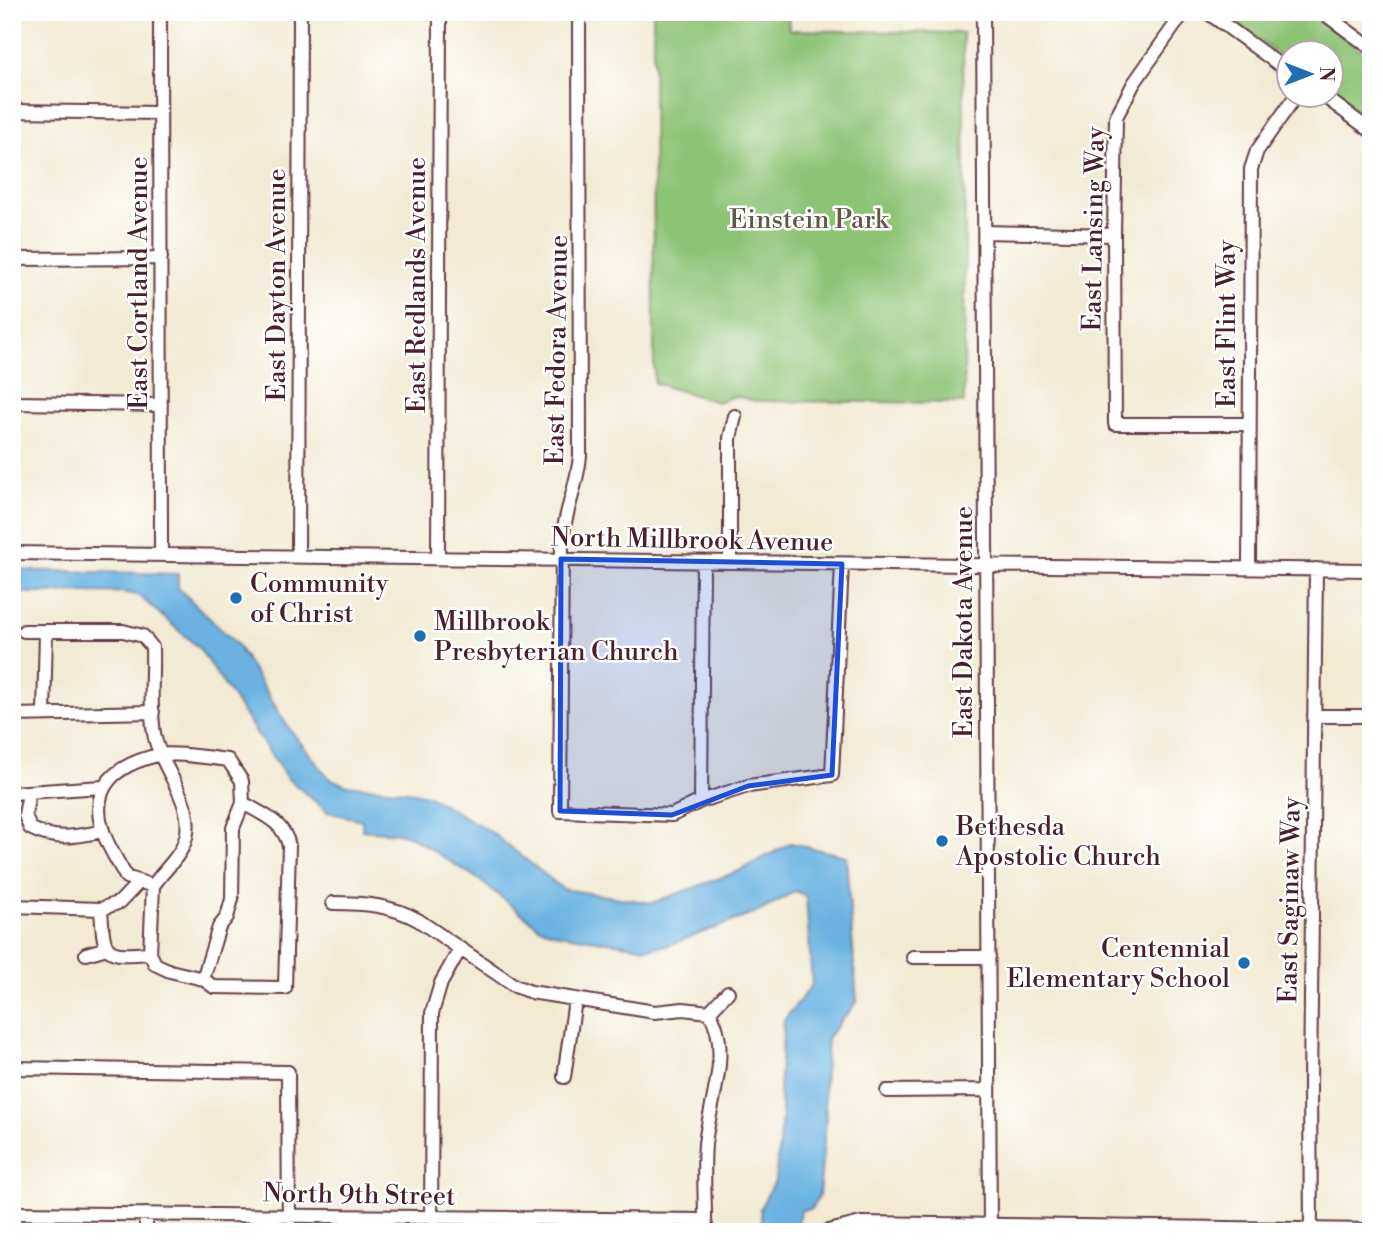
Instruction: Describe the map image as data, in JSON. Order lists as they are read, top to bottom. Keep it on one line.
{"streets":{"street":["East Lansing Way","East Cortland Avenue","East Dayton Avenue","East Redlands Avenue","East Flint Way","East Fedora Avenue","North Millbrook Avenue","East Dakota Avenue","East Saginaw Way","North 9th Street"]},"crossings":[["East Lansing Way","East Flint Way"],["East Cortland Avenue","North Millbrook Avenue"],["East Dayton Avenue","North Millbrook Avenue"],["East Redlands Avenue","North Millbrook Avenue"],["East Flint Way","North Millbrook Avenue"],["East Fedora Avenue","North Millbrook Avenue"],["North Millbrook Avenue","East Dakota Avenue"],["North Millbrook Avenue","East Saginaw Way"]],"parks":["Einstein Park"],"places":["Community of Christ","Millbrook Presbyterian Church","Bethesda Apostolic Church","Centennial Elementary School"],"north":"right"}
